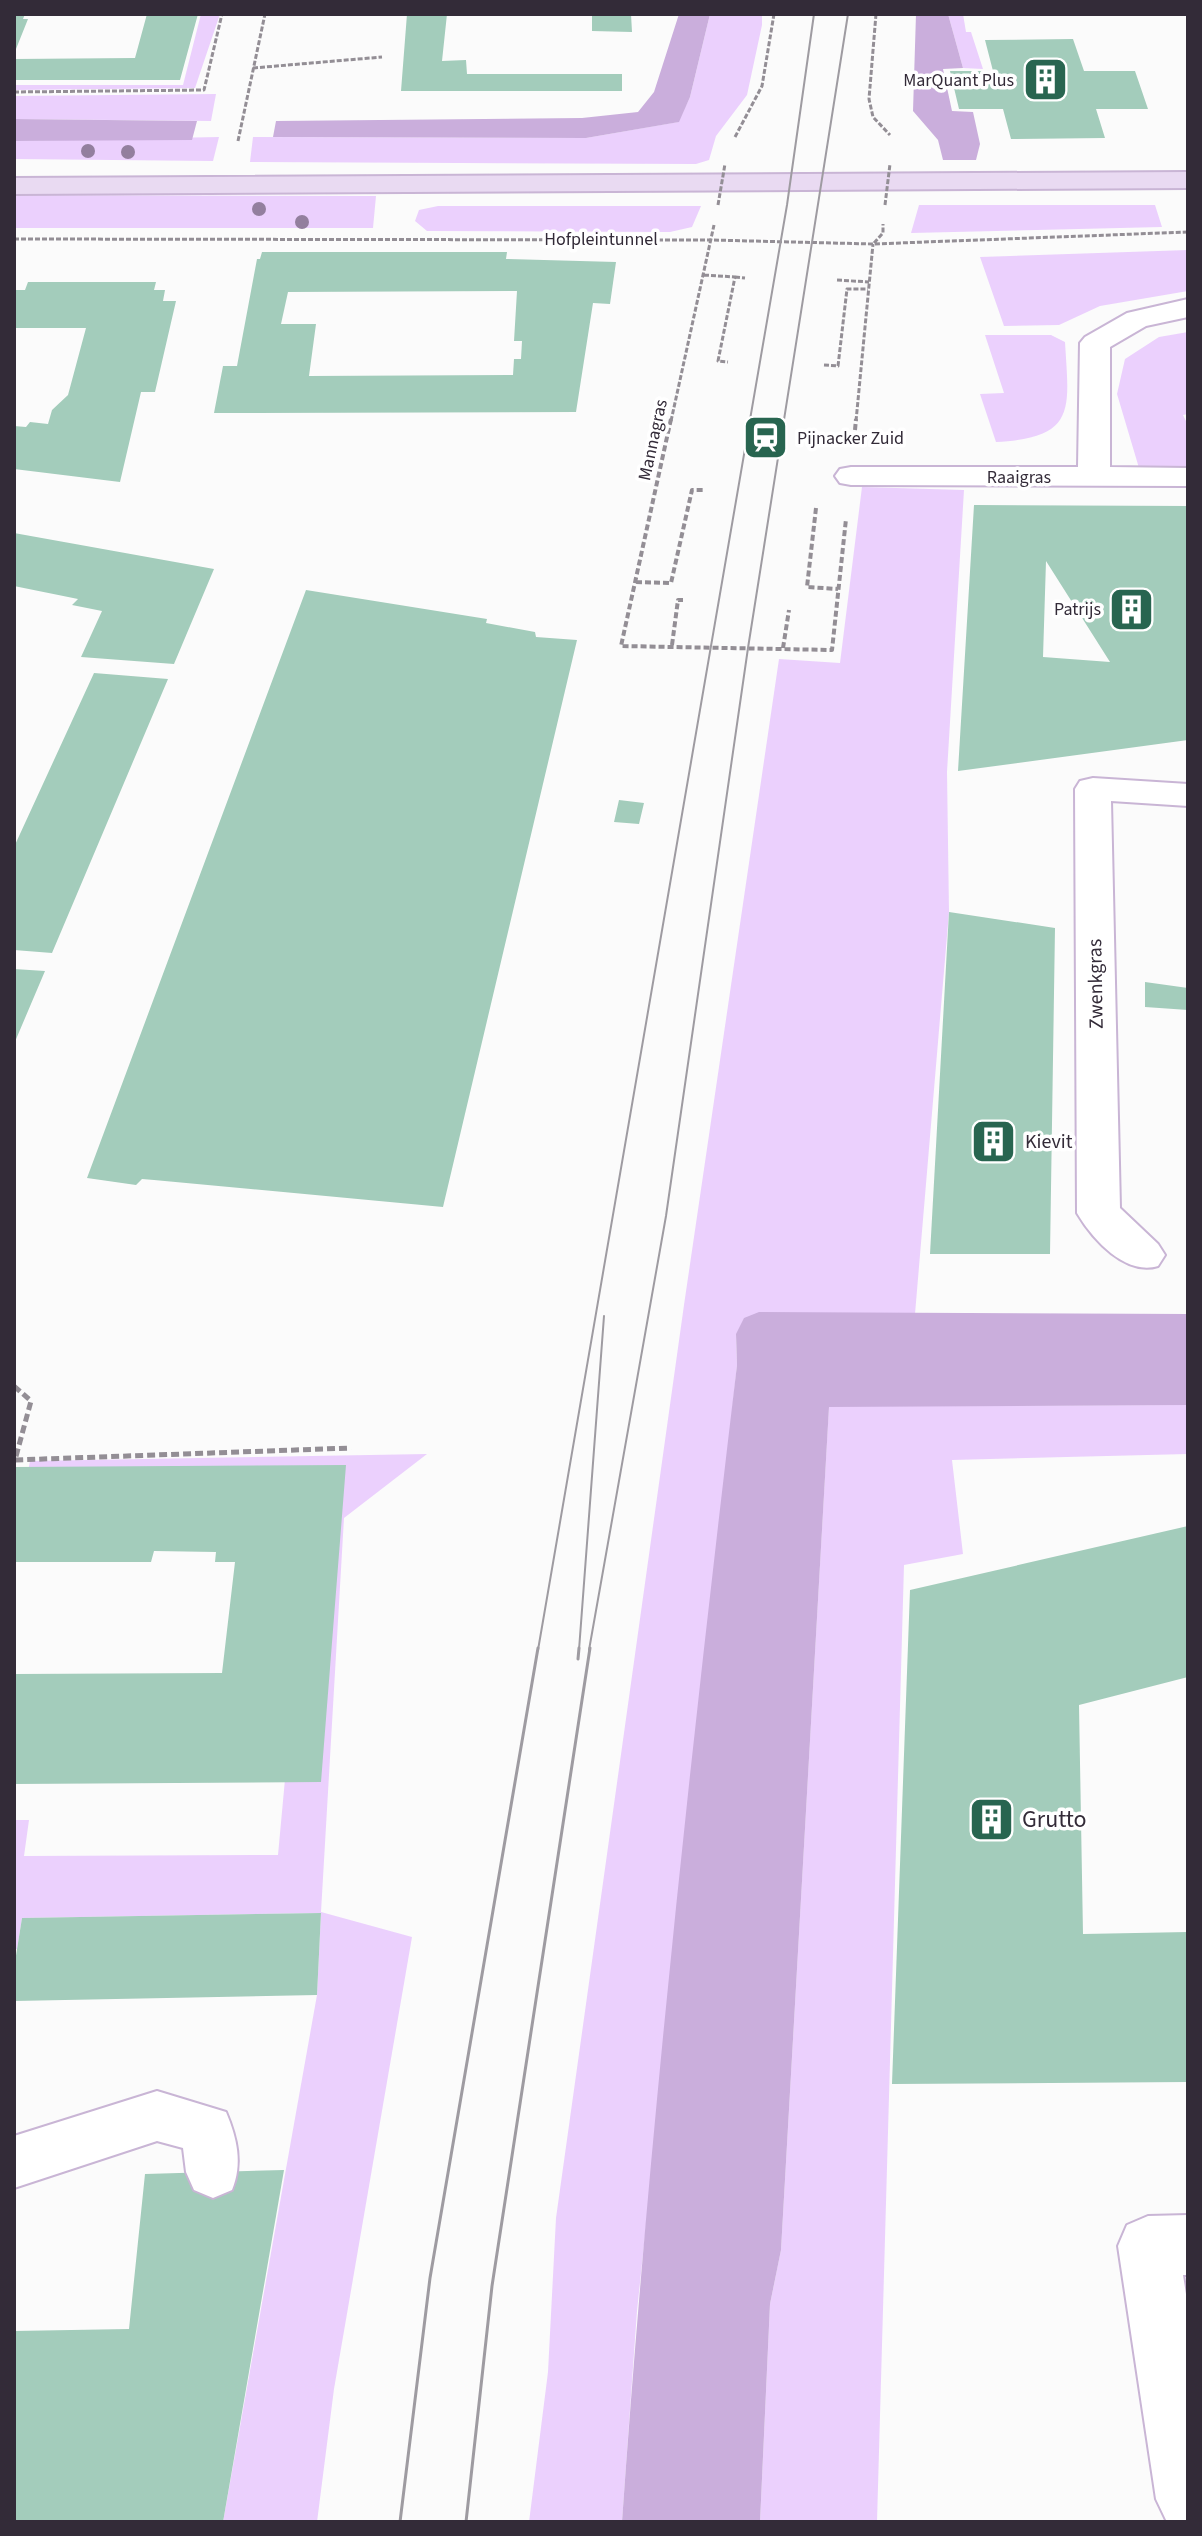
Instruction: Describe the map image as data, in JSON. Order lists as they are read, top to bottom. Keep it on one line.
{"streets":{"street":["Raaigras","Zwenkgras"],"path":["Hofpleintunnel","Mannagras"]},"crossings":[["Hofpleintunnel","Mannagras"]],"places":{"building":["MarQuant Plus","Patrijs","Kievit","Grutto"],"station":["Pijnacker Zuid"]}}
